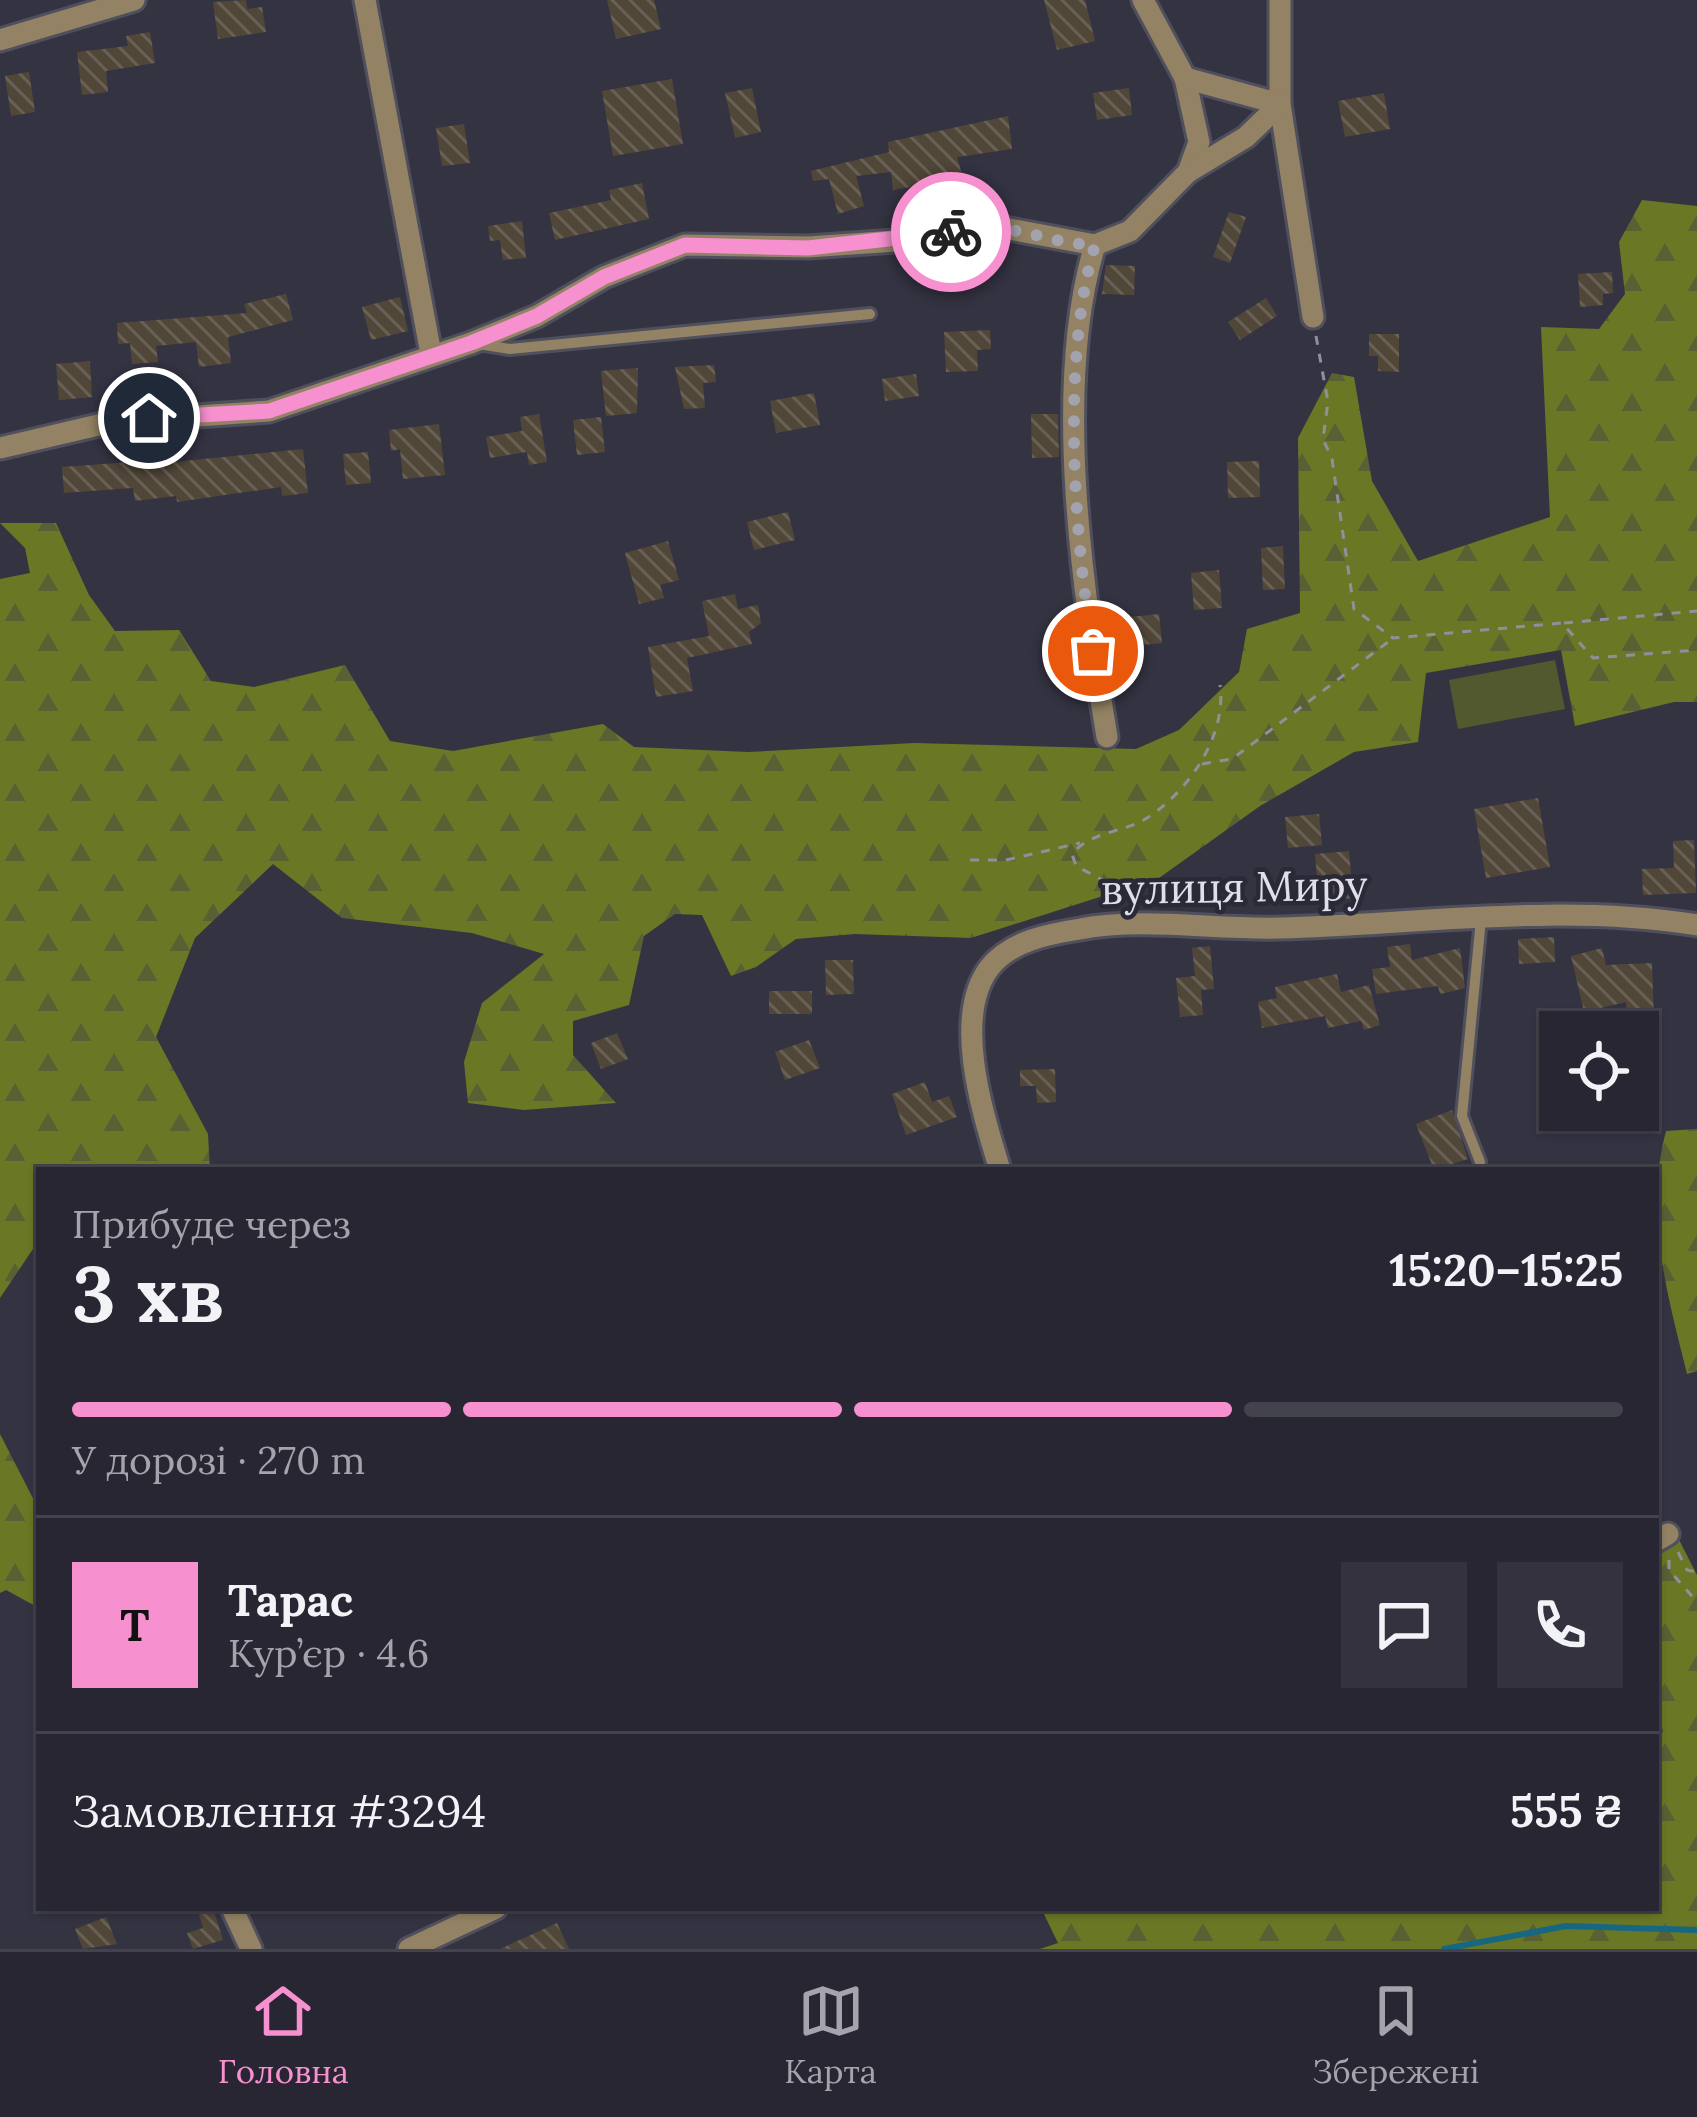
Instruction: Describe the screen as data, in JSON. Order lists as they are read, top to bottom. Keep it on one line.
{"streets":{"street":["вулиця Миру"]},"page":{"heading":["3 хв","Прибуде через","15:20–15:25"],"panel":["Тарас","Кур’єр · 4.6","Замовлення #3294","555 ₴"],"bar":"У дорозі · 270 m","round":"Т","tabs":["Головна","Карта","Збережені"]}}
